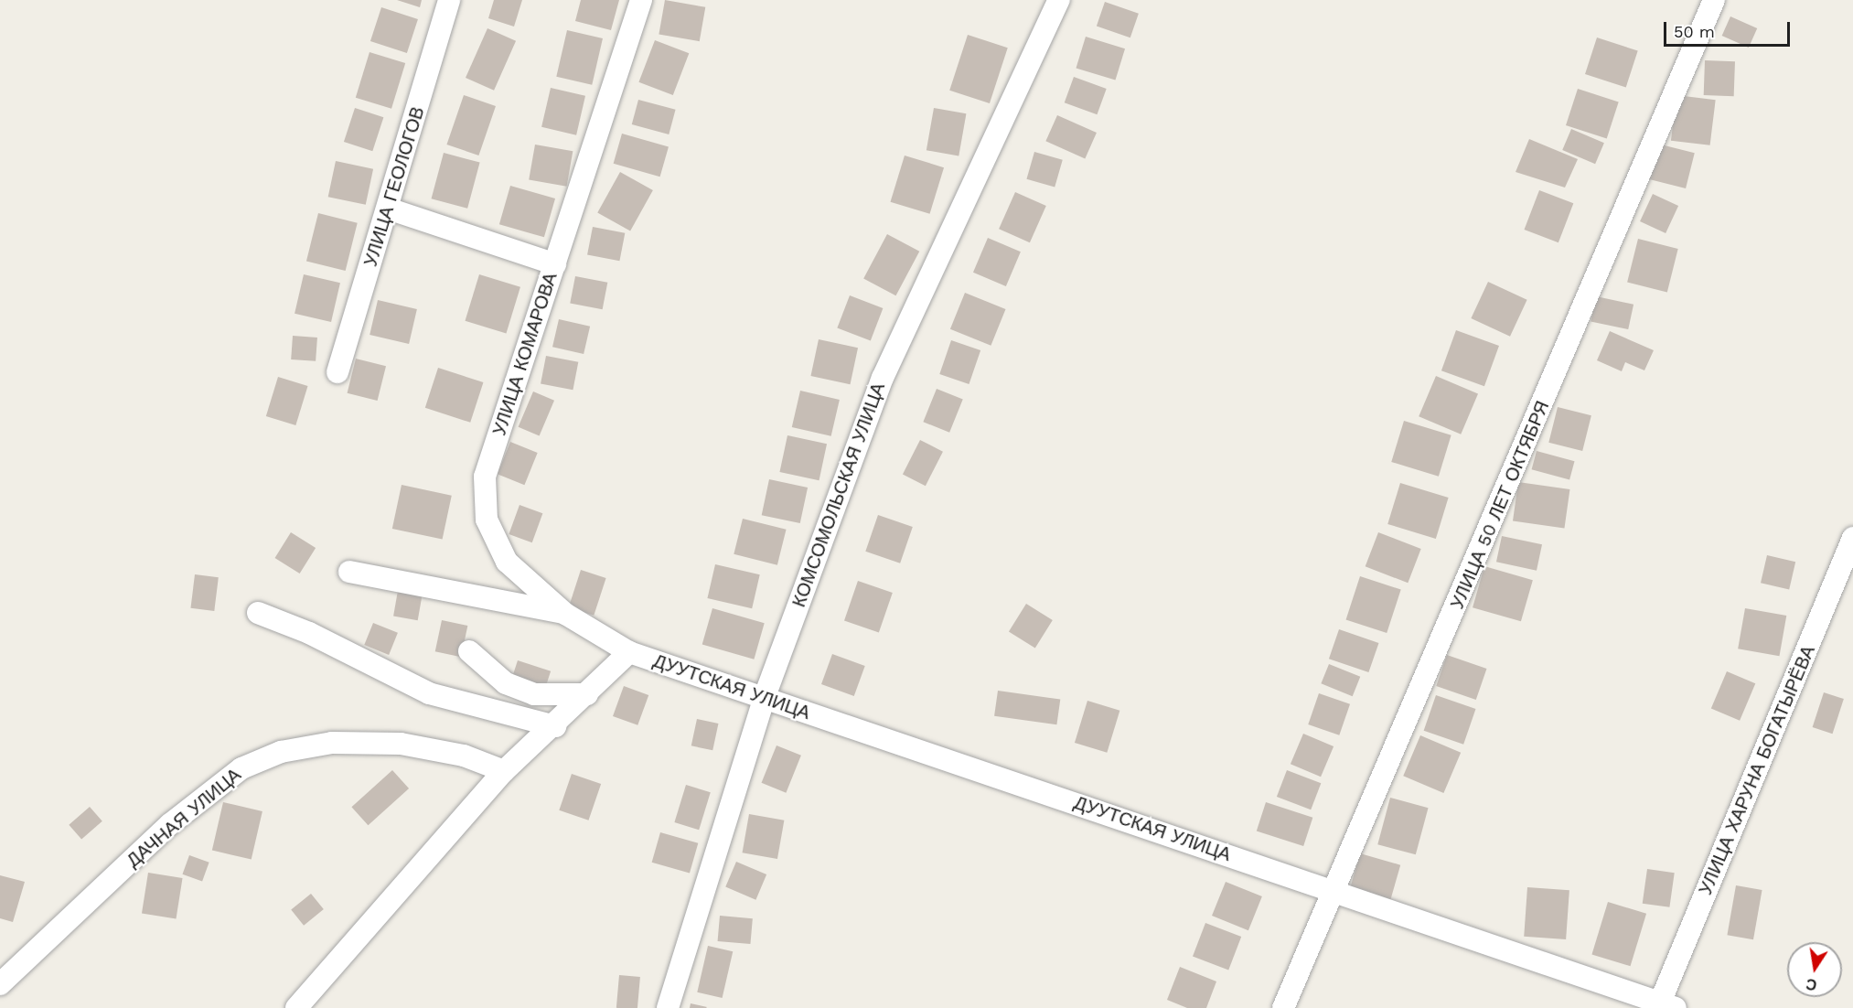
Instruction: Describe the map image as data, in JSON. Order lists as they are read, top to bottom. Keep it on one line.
{"streets":{"street":["УЛИЦА ГЕОЛОГОВ","УЛИЦА КОМАРОВА","КОМСОМОЛЬСКАЯ УЛИЦА","УЛИЦА 50 ЛЕТ ОКТЯБРЯ","ДУУТСКАЯ УЛИЦА","УЛИЦА ХАРУНА БОГАТЫРЁВА","ДАЧНАЯ УЛИЦА"]},"crossings":[["УЛИЦА КОМАРОВА","ДУУТСКАЯ УЛИЦА"],["КОМСОМОЛЬСКАЯ УЛИЦА","ДУУТСКАЯ УЛИЦА"],["УЛИЦА 50 ЛЕТ ОКТЯБРЯ","ДУУТСКАЯ УЛИЦА"],["ДУУТСКАЯ УЛИЦА","УЛИЦА ХАРУНА БОГАТЫРЁВА"]],"scale_bar":"50 m","north":"bottom"}
